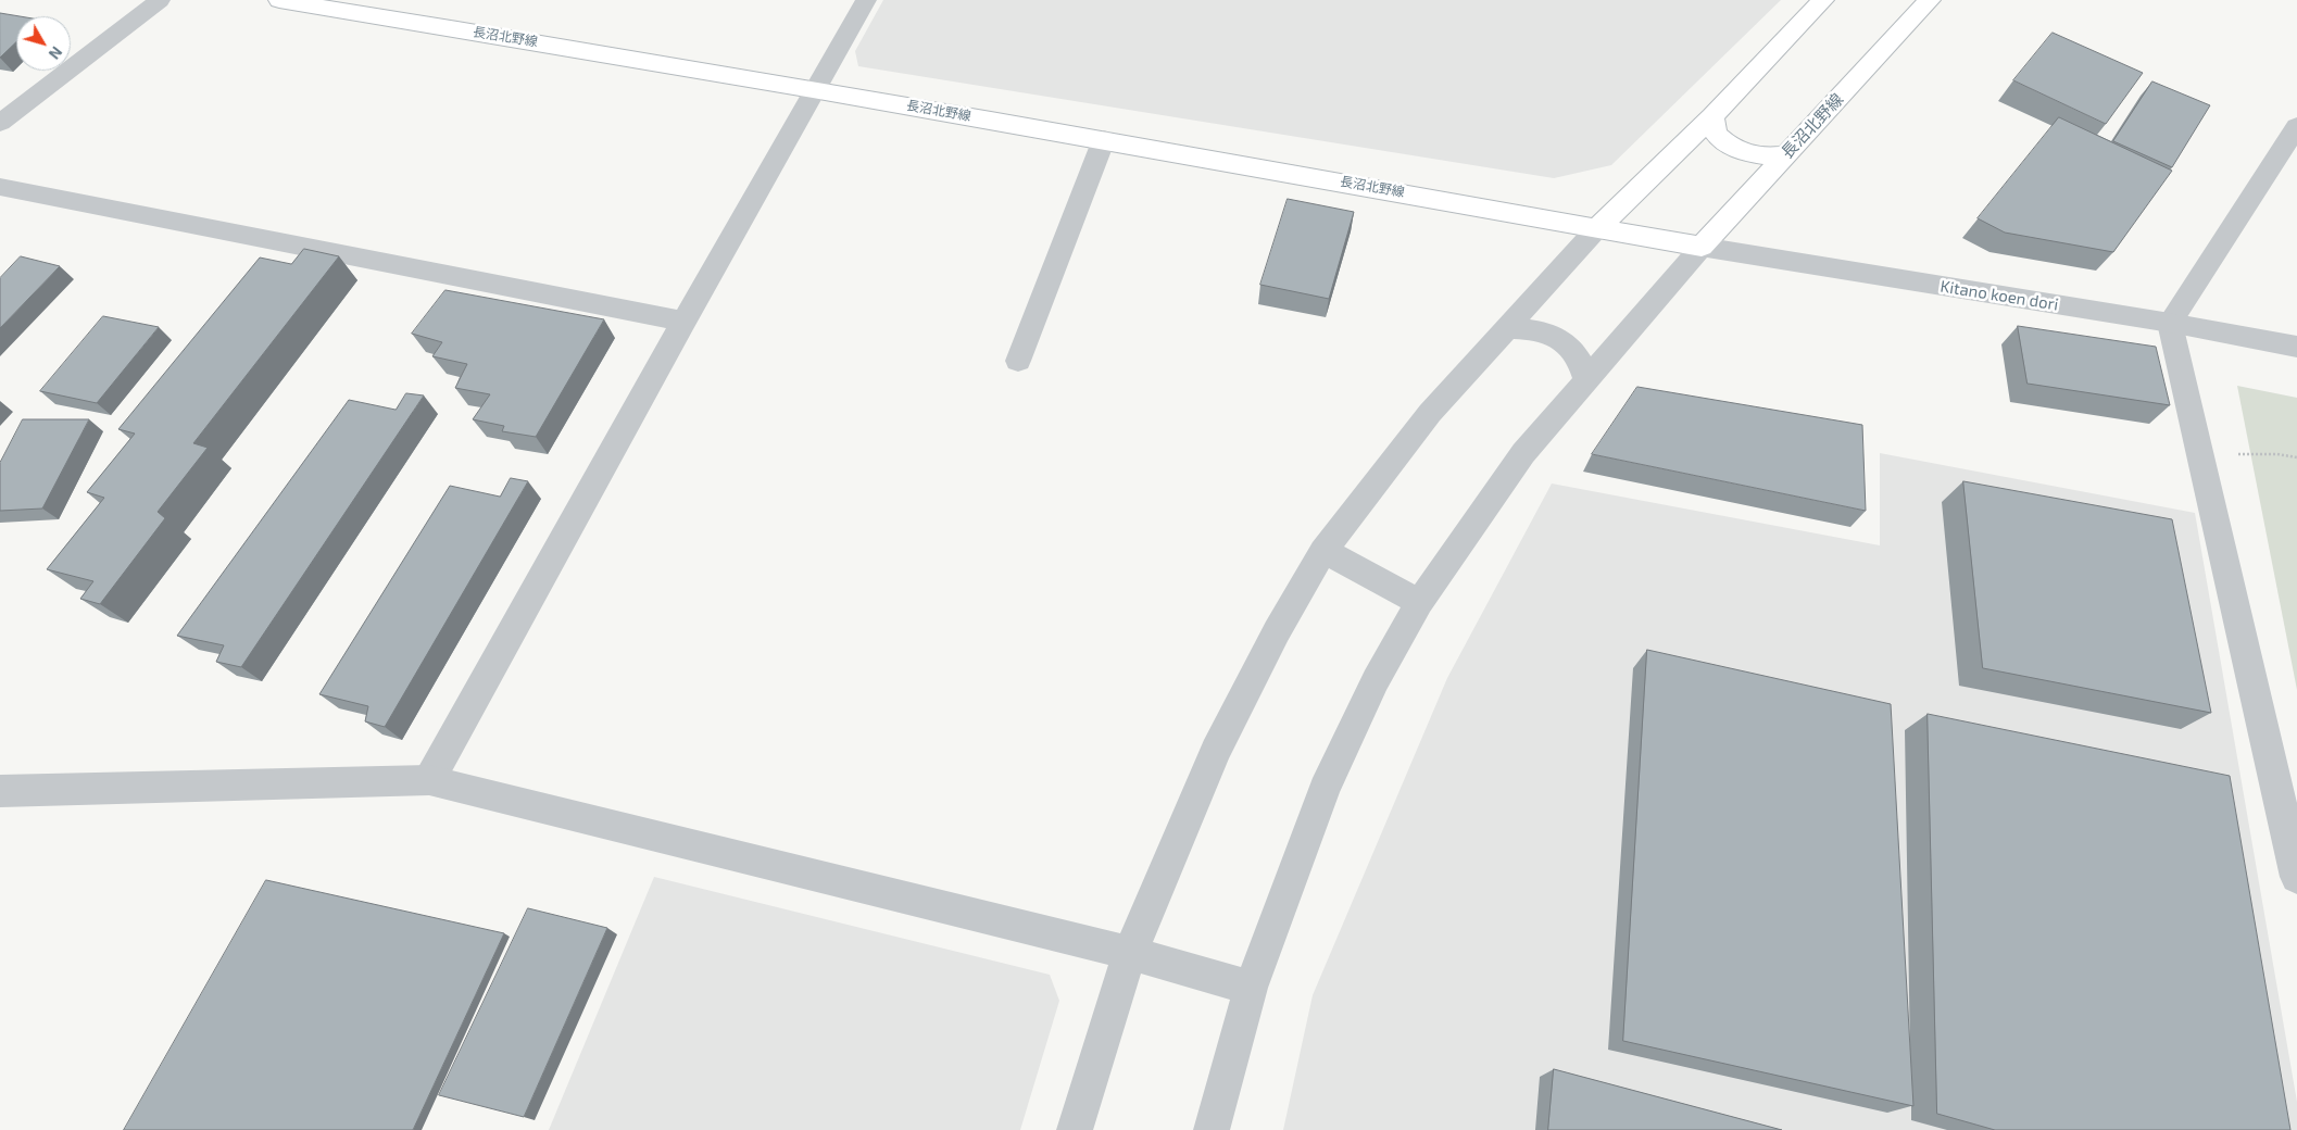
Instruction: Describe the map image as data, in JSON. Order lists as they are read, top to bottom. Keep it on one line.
{"streets":{"main road":["長沼北野線"],"street":["Kitano koen dori"]},"crossings":[["長沼北野線","Kitano koen dori"]],"north":"bottom right"}
